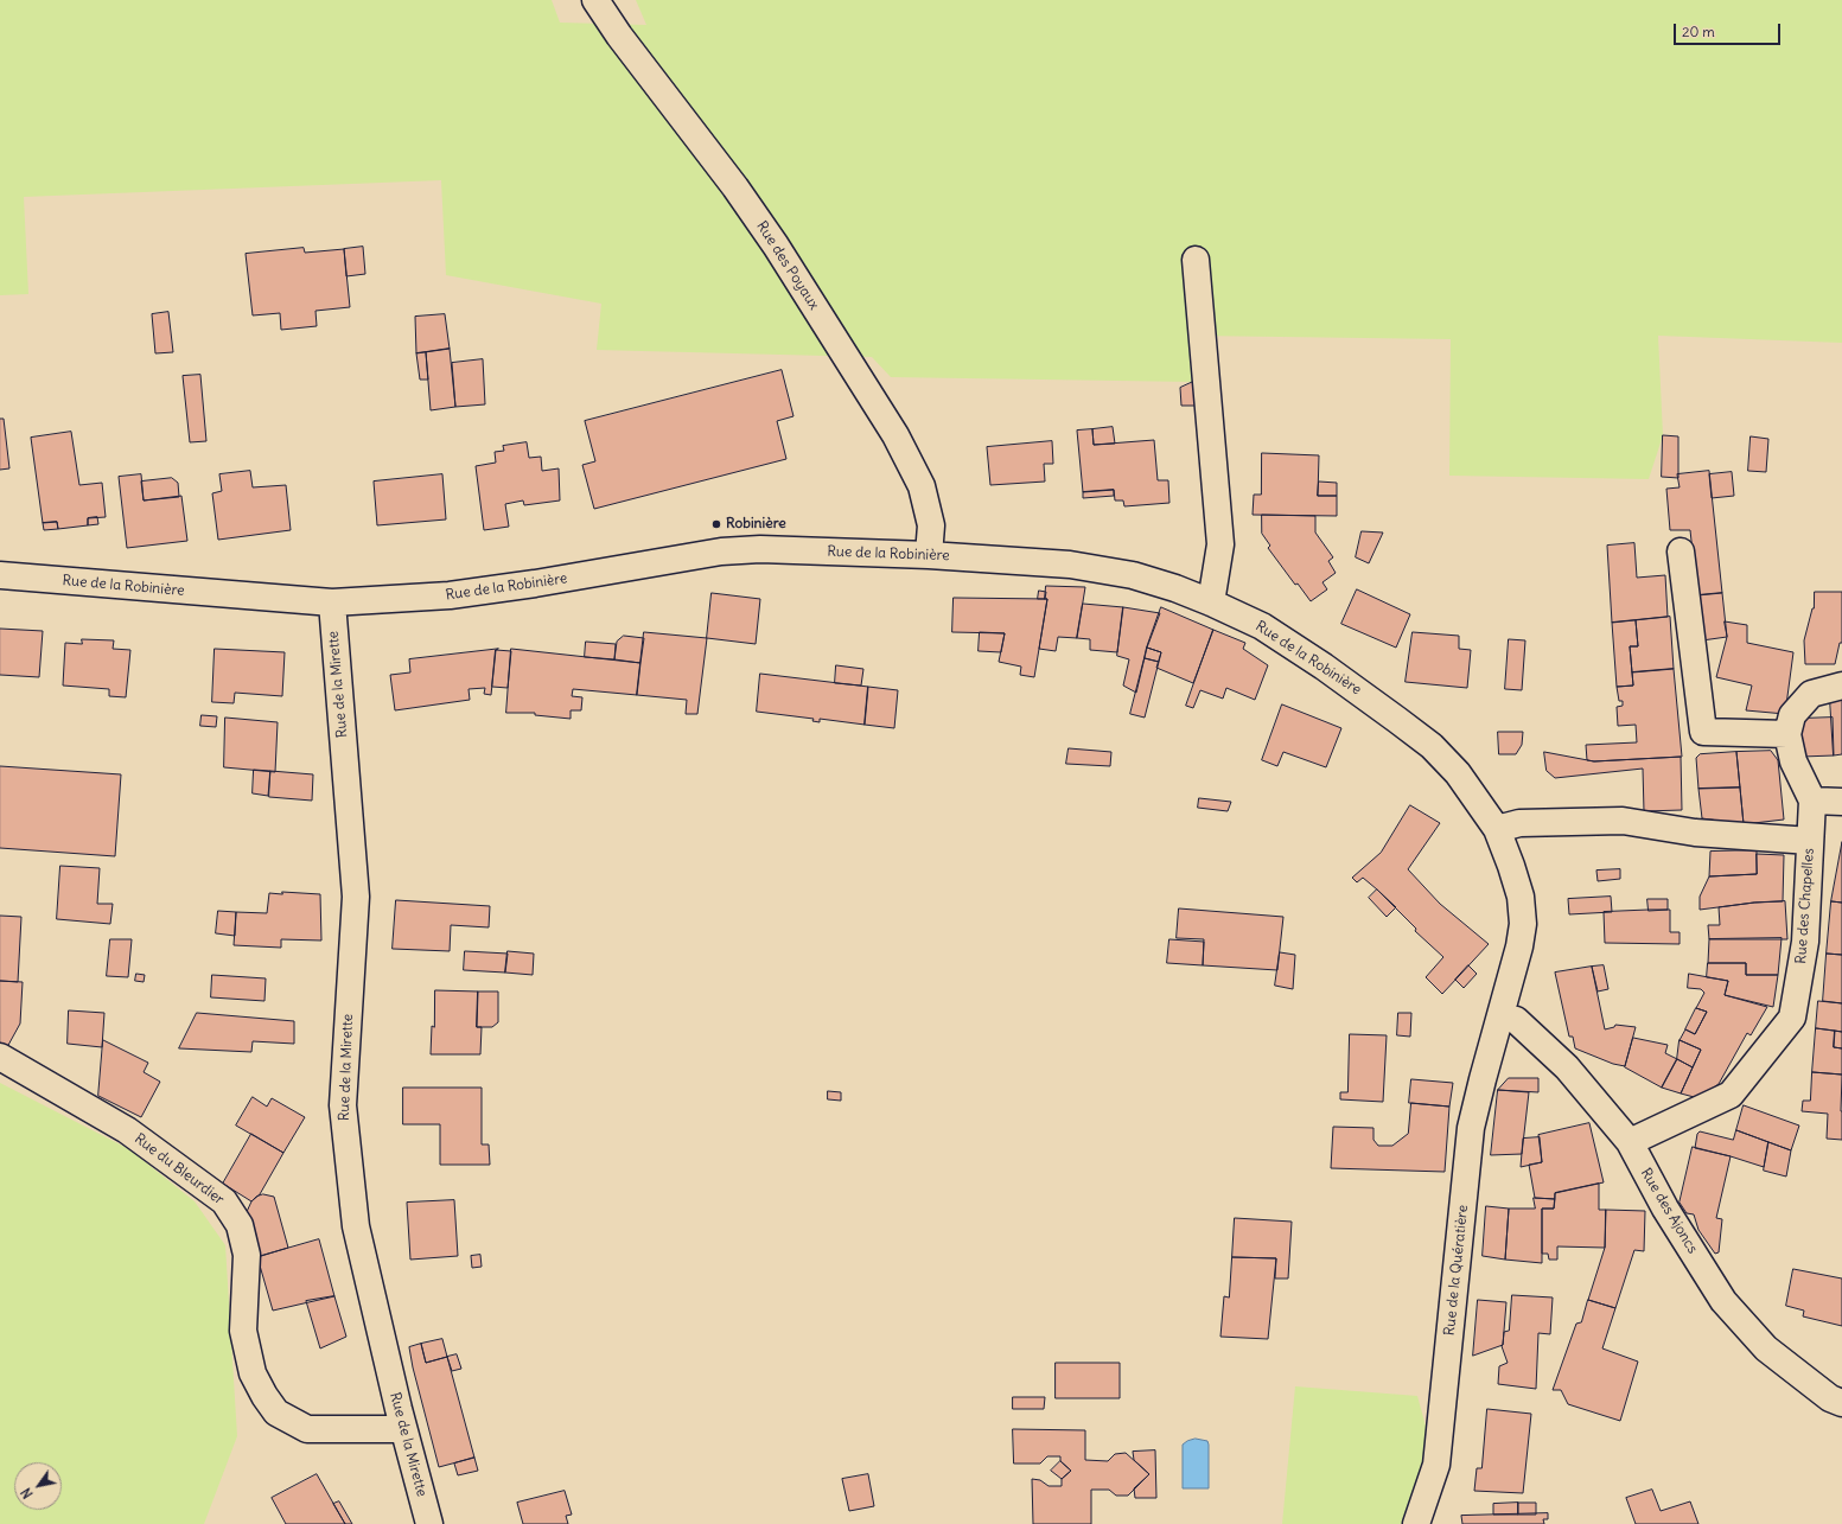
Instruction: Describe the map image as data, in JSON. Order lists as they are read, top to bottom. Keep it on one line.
{"streets":{"street":["Rue des Poyaux","Rue de la Robinière","Rue de la Mirette","Rue des Chapelles","Rue du Bleurdier","Rue des Ajoncs","Rue de la Quératière"]},"crossings":[["Rue des Poyaux","Rue de la Robinière"],["Rue de la Robinière","Rue de la Mirette"],["Rue de la Robinière","Rue des Chapelles"],["Rue de la Robinière","Rue des Ajoncs"],["Rue de la Robinière","Rue de la Quératière"],["Rue de la Mirette","Rue du Bleurdier"],["Rue des Chapelles","Rue des Ajoncs"],["Rue des Ajoncs","Rue de la Quératière"]],"places":["Robinière"],"scale_bar":"20 m","north":"bottom left"}
